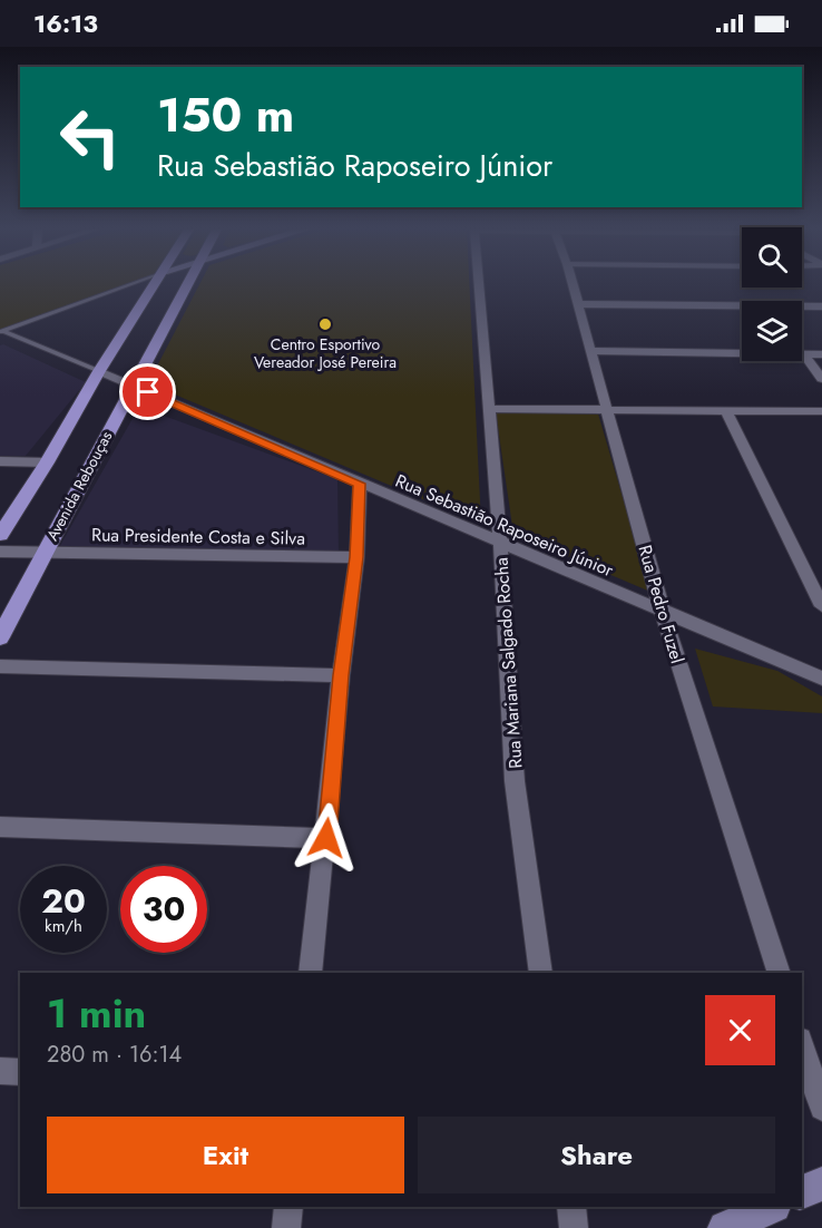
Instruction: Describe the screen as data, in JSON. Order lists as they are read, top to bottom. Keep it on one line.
{"streets":{"main road":["Avenida Rebouças"],"street":["Rua Sebastião Raposeiro Júnior","Rua Presidente Costa e Silva","Rua Pedro Fuzel","Rua Mariana Salgado Rocha"]},"crossings":[["Avenida Rebouças","Rua Sebastião Raposeiro Júnior"],["Avenida Rebouças","Rua Presidente Costa e Silva"],["Rua Sebastião Raposeiro Júnior","Rua Pedro Fuzel"],["Rua Sebastião Raposeiro Júnior","Rua Mariana Salgado Rocha"]],"places":["Centro Esportivo Vereador José Pereira"],"page":{"status":"16:13","turn":["150 m","Rua Sebastião Raposeiro Júnior"],"speed":"20 km/h","limit":"30","heading":["1 min","280 m · 16:14"],"buttons":["Exit","Share"]}}
